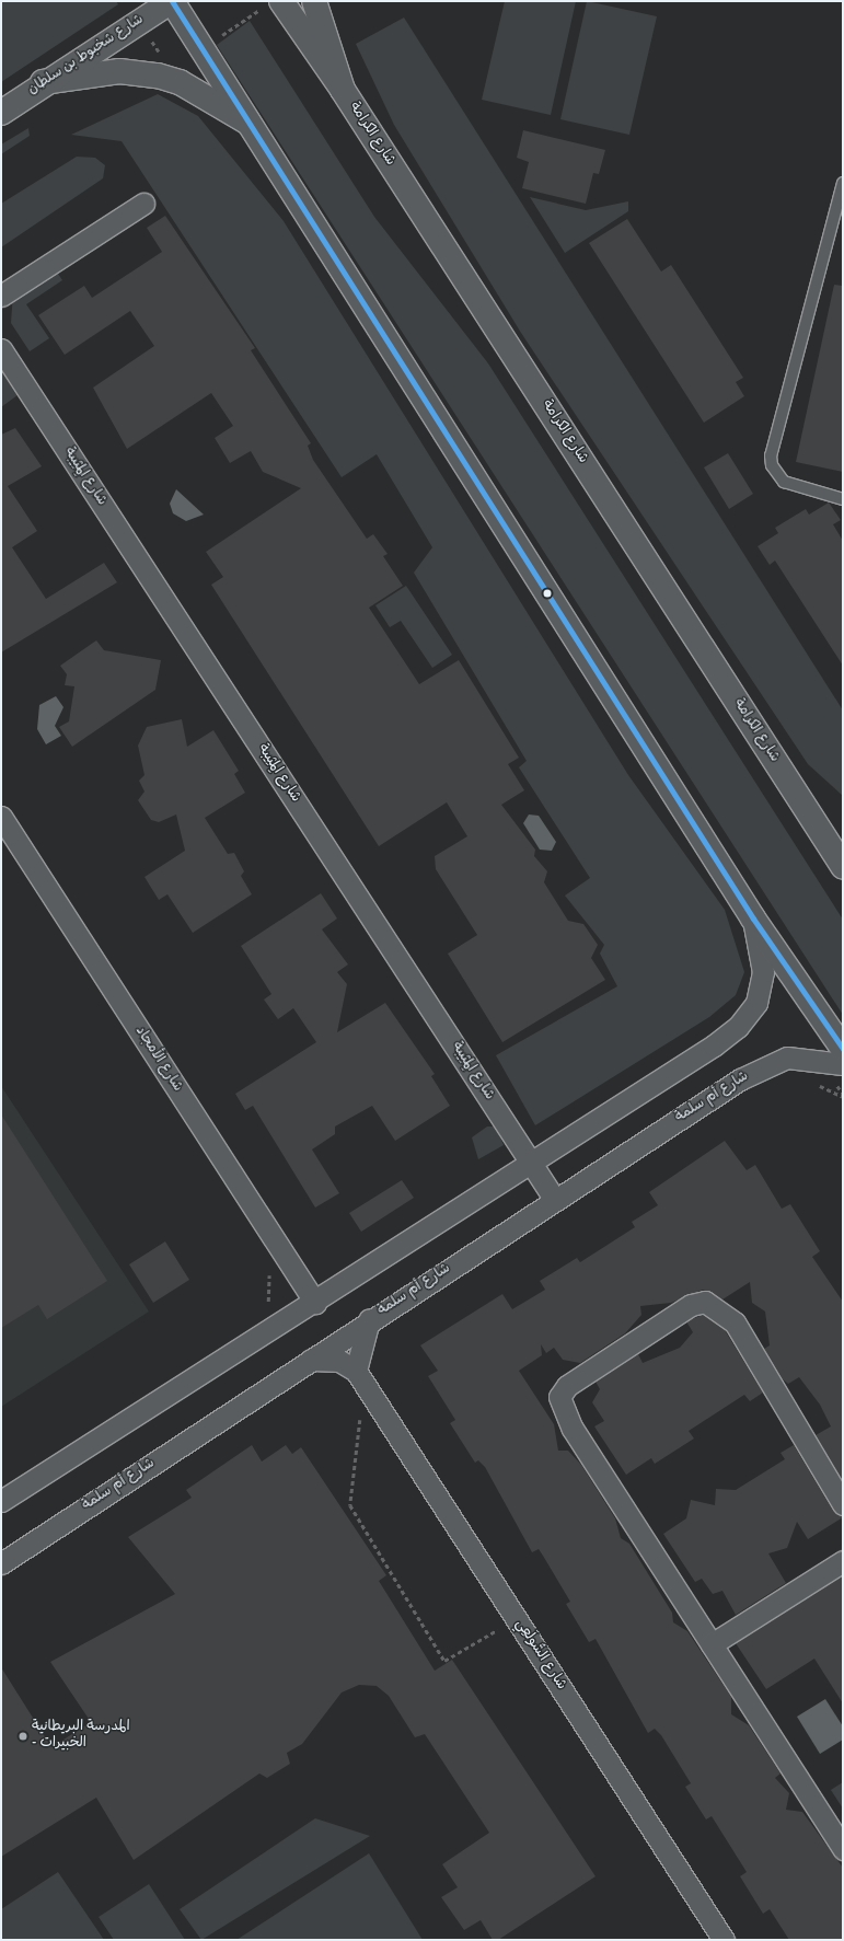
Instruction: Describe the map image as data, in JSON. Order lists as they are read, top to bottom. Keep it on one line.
{"streets":{"main road":["شارع شخبوط بن سلطان","شارع الكرامة"],"street":["شارع المِثِيبة","شارع الأمجاد","شارع أم سلمة","شارع السُّولَعِي"]},"crossings":[["شارع المِثِيبة","شارع أم سلمة"],["شارع أم سلمة","شارع السُّولَعِي"]],"places":["المدرسة البريطانية - الخبيرات"]}
